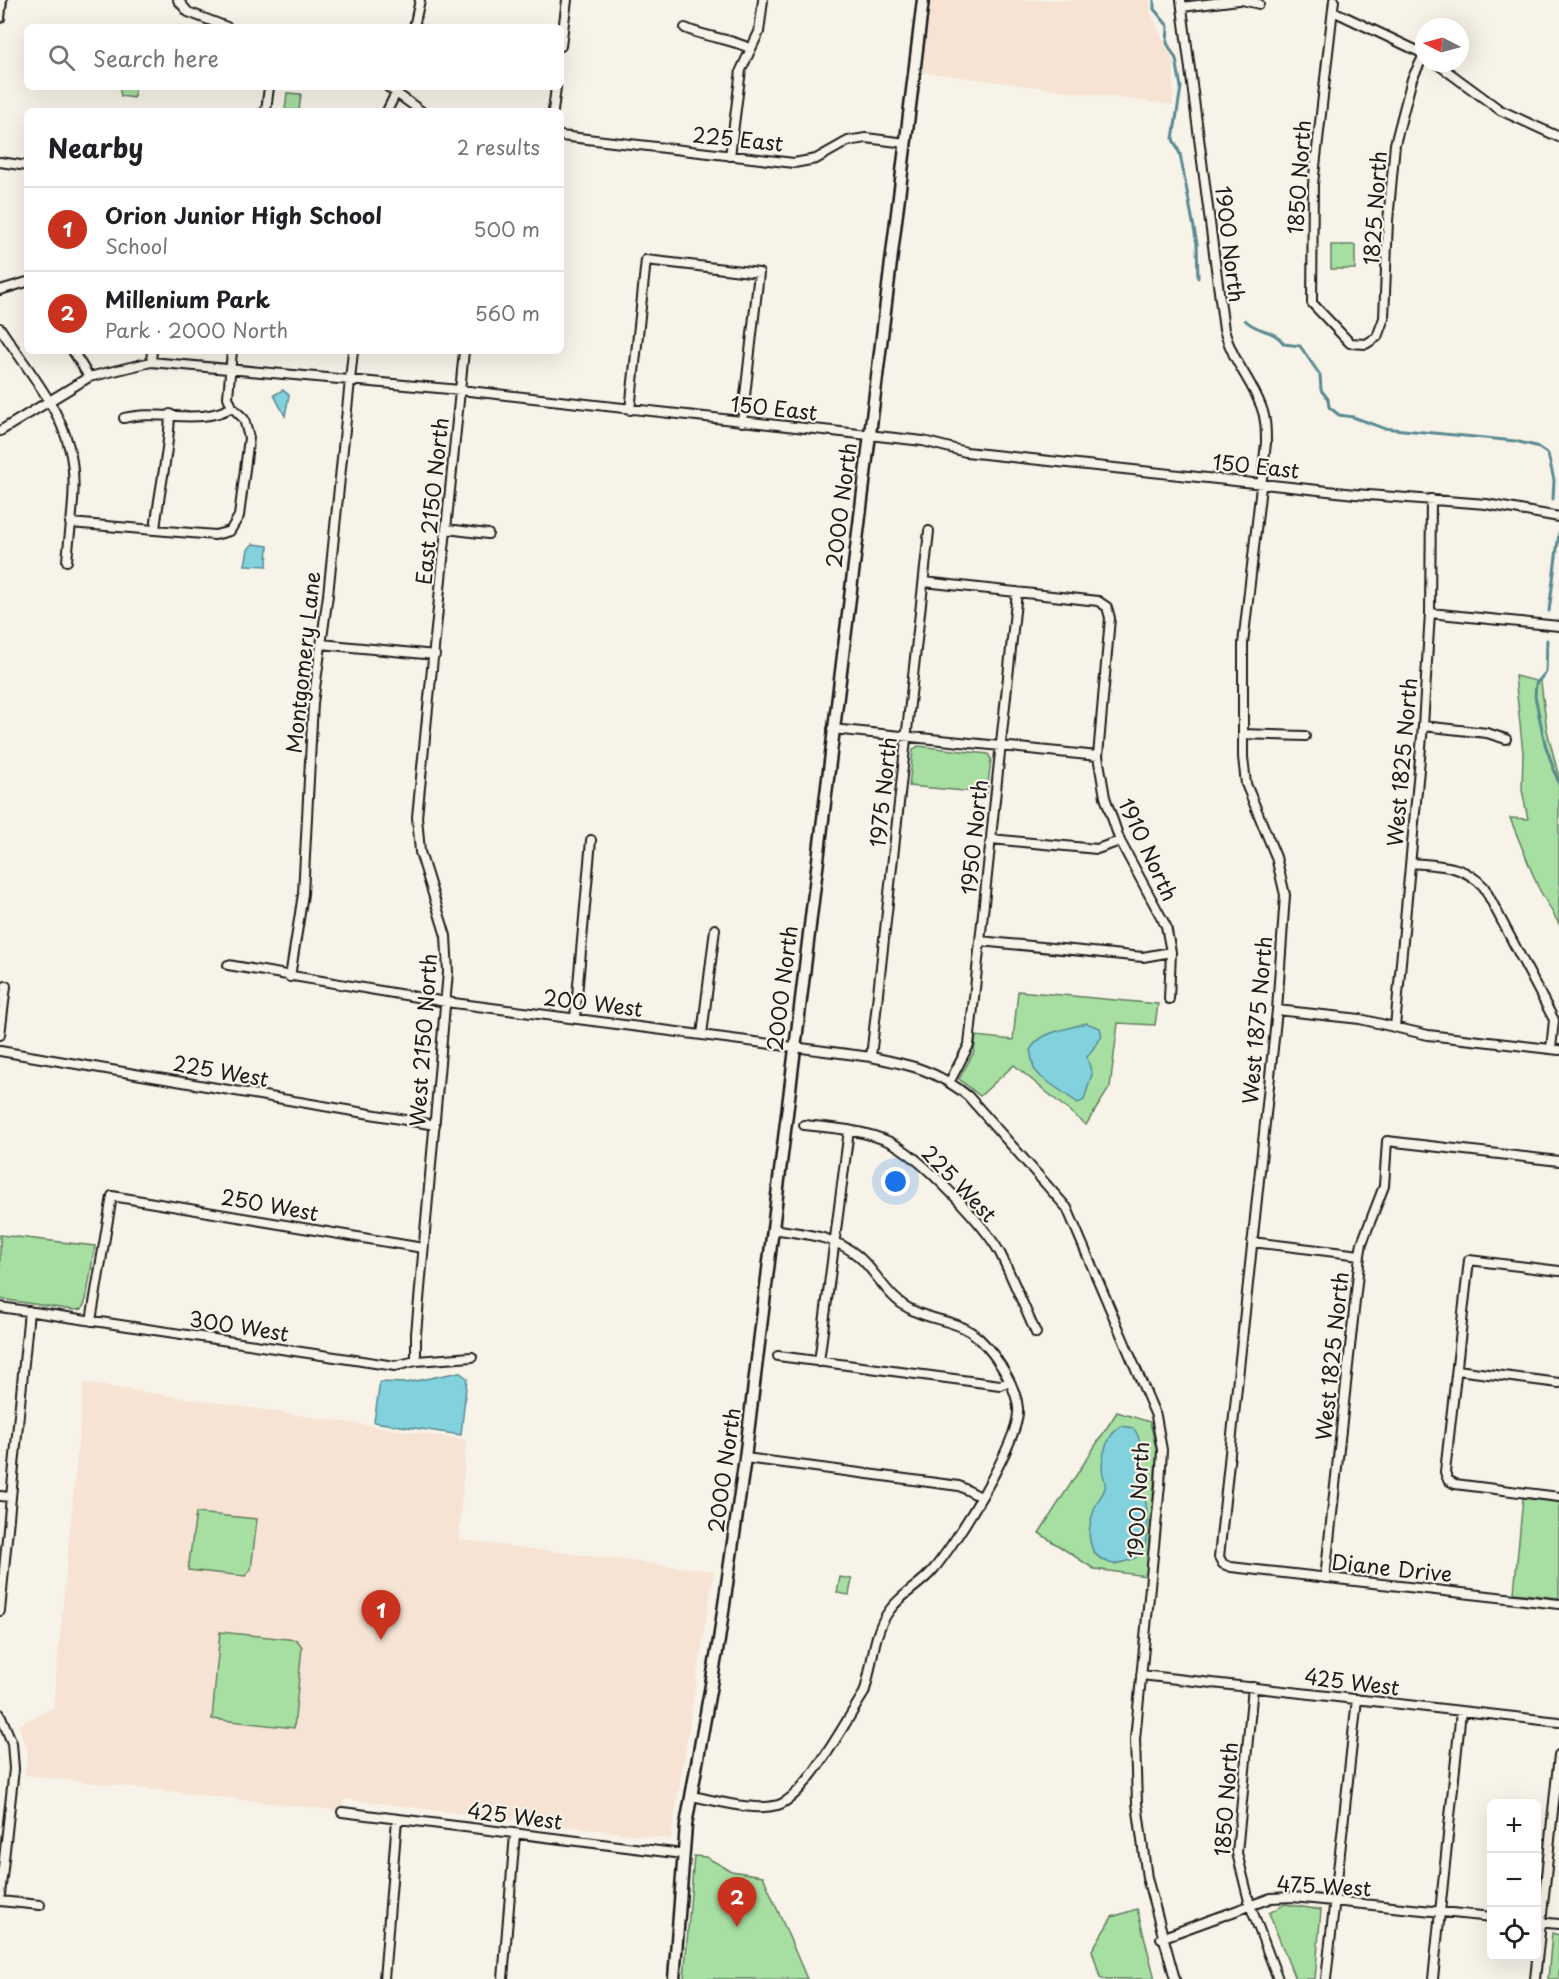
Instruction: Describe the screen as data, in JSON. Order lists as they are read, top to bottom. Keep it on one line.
{"streets":{"street":["225 East","1850 North","1825 North","1900 North","150 East","East 2150 North","2000 North","Montgomery Lane","West 1825 North","1975 North","1950 North","1910 North","200 West","West 1875 North","West 2150 North","225 West","250 West","300 West","Diane Drive","425 West","475 West"]},"crossings":[["225 East","2000 North"],["1850 North","1825 North"],["1850 North","425 West"],["1850 North","475 West"],["1900 North","150 East"],["1900 North","1950 North"],["1900 North","200 West"],["1900 North","West 1875 North"],["1900 North","425 West"],["1900 North","475 West"],["150 East","East 2150 North"],["150 East","2000 North"],["150 East","Montgomery Lane"],["150 East","West 1825 North"],["150 East","West 1875 North"],["East 2150 North","West 2150 North"],["2000 North","200 West"],["2000 North","425 West"],["Montgomery Lane","200 West"],["West 1825 North","Diane Drive"],["1975 North","200 West"],["1950 North","1910 North"],["1950 North","200 West"],["200 West","West 2150 North"],["West 1875 North","Diane Drive"],["West 2150 North","225 West"],["West 2150 North","250 West"],["West 2150 North","300 West"],["250 West","300 West"]],"north":"left","page":{"search":"Search here","heading":["Nearby","2 results"],"list":[{"mark":"1","name":"Orion Junior High School","note":"School","value":"500 m"},{"mark":"2","name":"Millenium Park","note":"Park · 2000 North","value":"560 m"}],"pins":["1","2"],"map_buttons":["+","−"]}}
